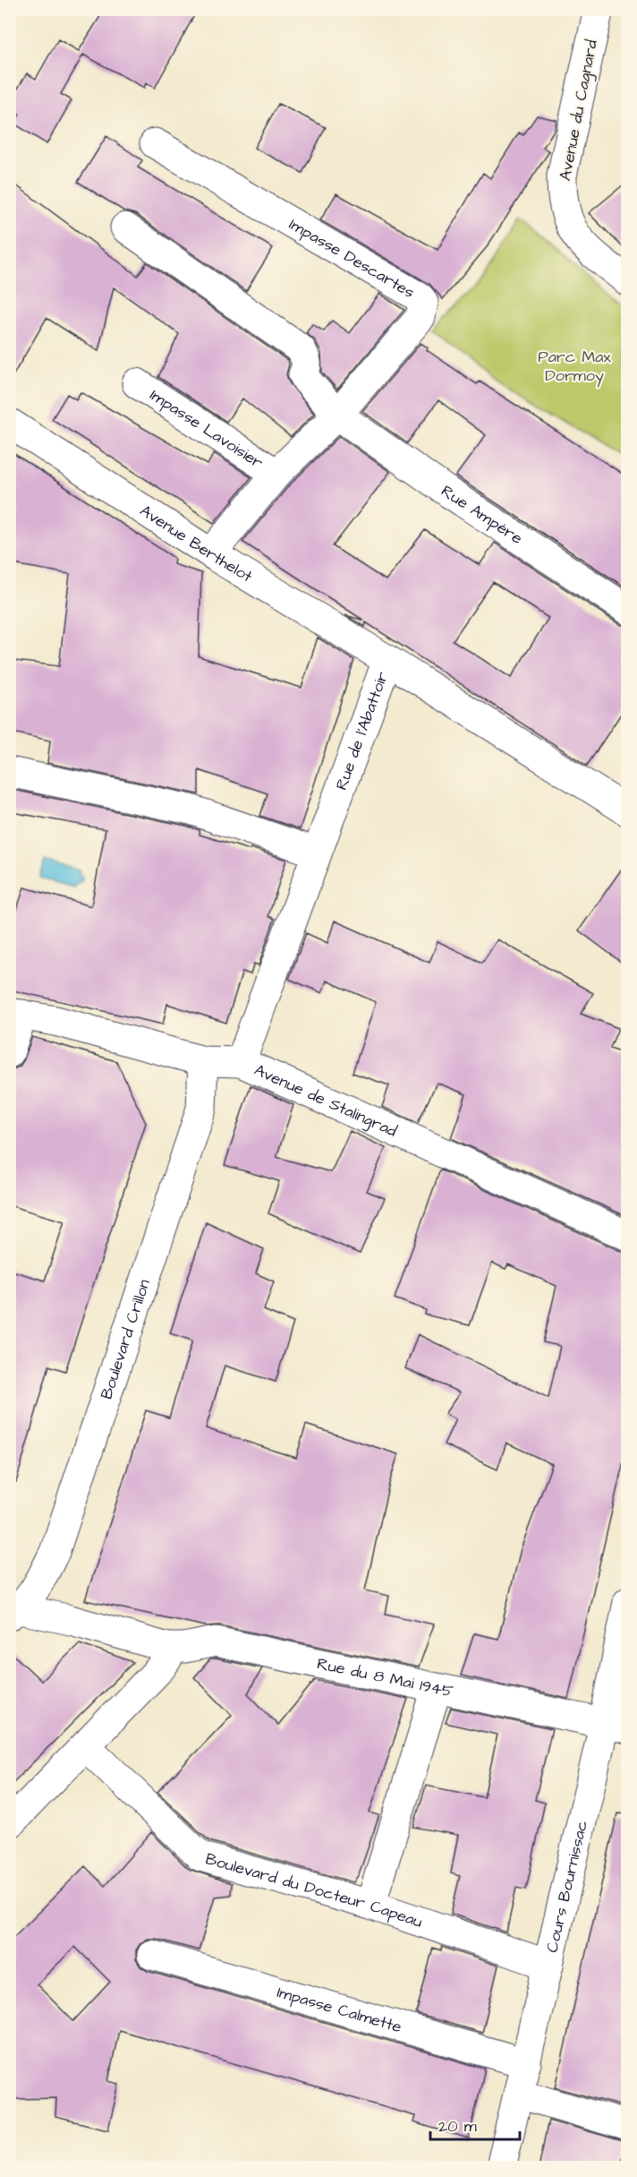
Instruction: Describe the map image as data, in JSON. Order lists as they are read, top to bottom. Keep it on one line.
{"streets":{"street":["Avenue du Cagnard","Impasse Descartes","Impasse Lavoisier","Rue Ampère","Avenue Berthelot","Rue de l'Abattoir","Avenue de Stalingrad","Boulevard Crillon","Rue du 8 Mai 1945","Cours Bournissac","Boulevard du Docteur Capeau","Impasse Calmette"]},"crossings":[["Impasse Descartes","Rue Ampère"],["Avenue Berthelot","Rue de l'Abattoir"],["Rue de l'Abattoir","Avenue de Stalingrad"],["Avenue de Stalingrad","Boulevard Crillon"],["Rue du 8 Mai 1945","Cours Bournissac"],["Cours Bournissac","Boulevard du Docteur Capeau"],["Cours Bournissac","Impasse Calmette"]],"parks":["Parc Max Dormoy"],"scale_bar":"20 m"}
